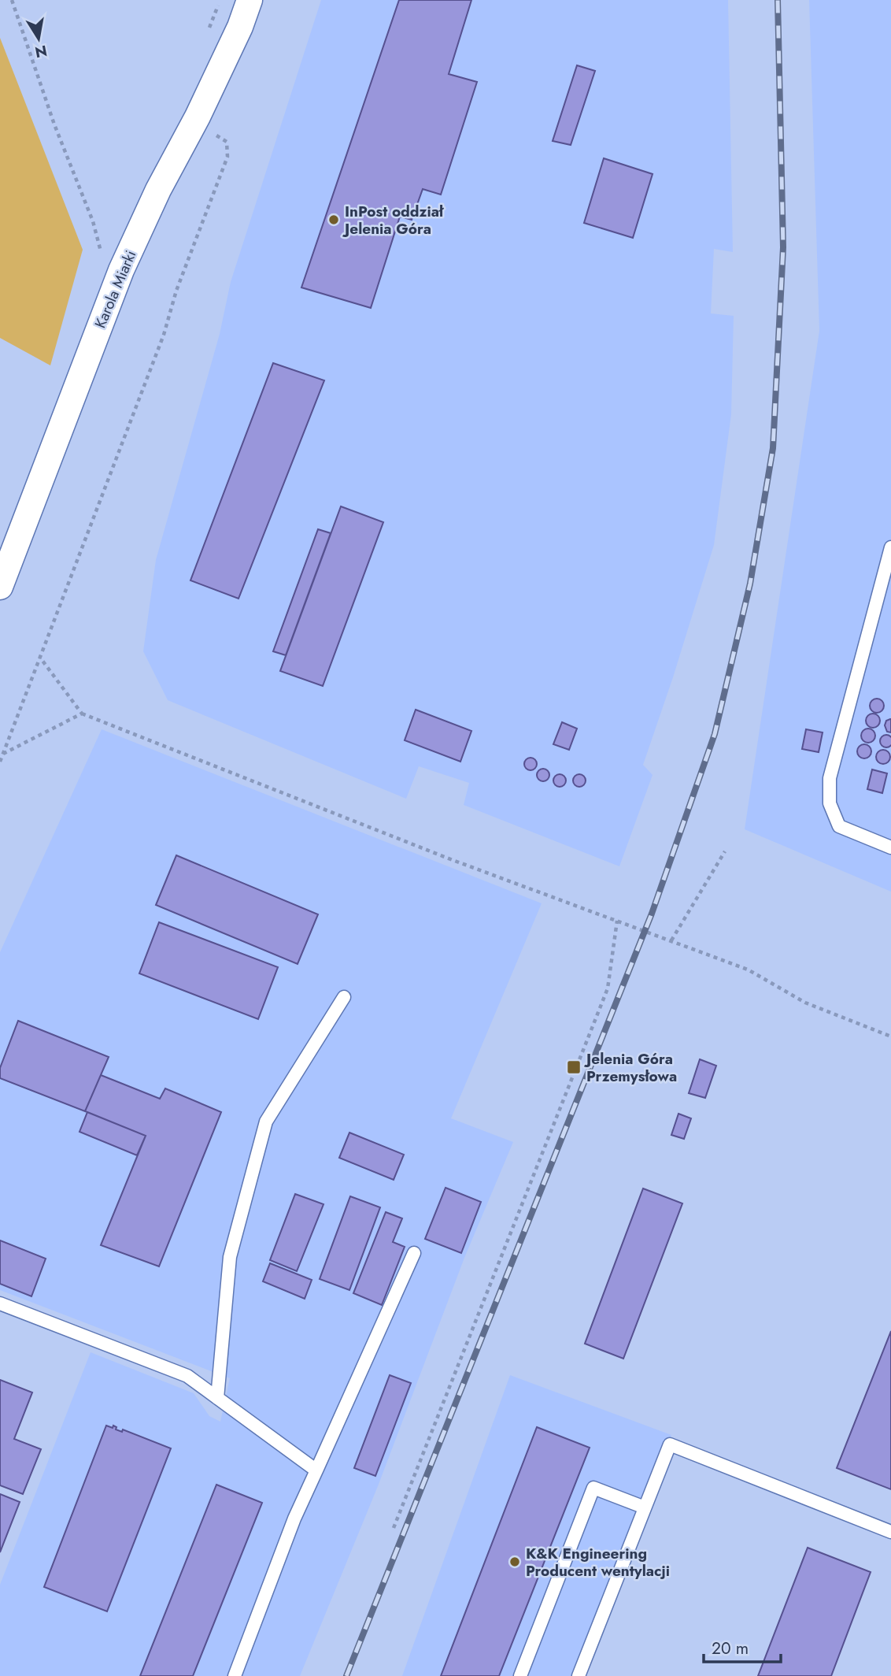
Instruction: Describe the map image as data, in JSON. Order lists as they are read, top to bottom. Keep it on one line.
{"streets":{"street":["Karola Miarki"]},"places":{"other":["InPost oddział Jelenia Góra","K&K Engineering Producent wentylacji"],"transit":["Jelenia Góra Przemysłowa"]},"scale_bar":"20 m","north":"bottom"}
